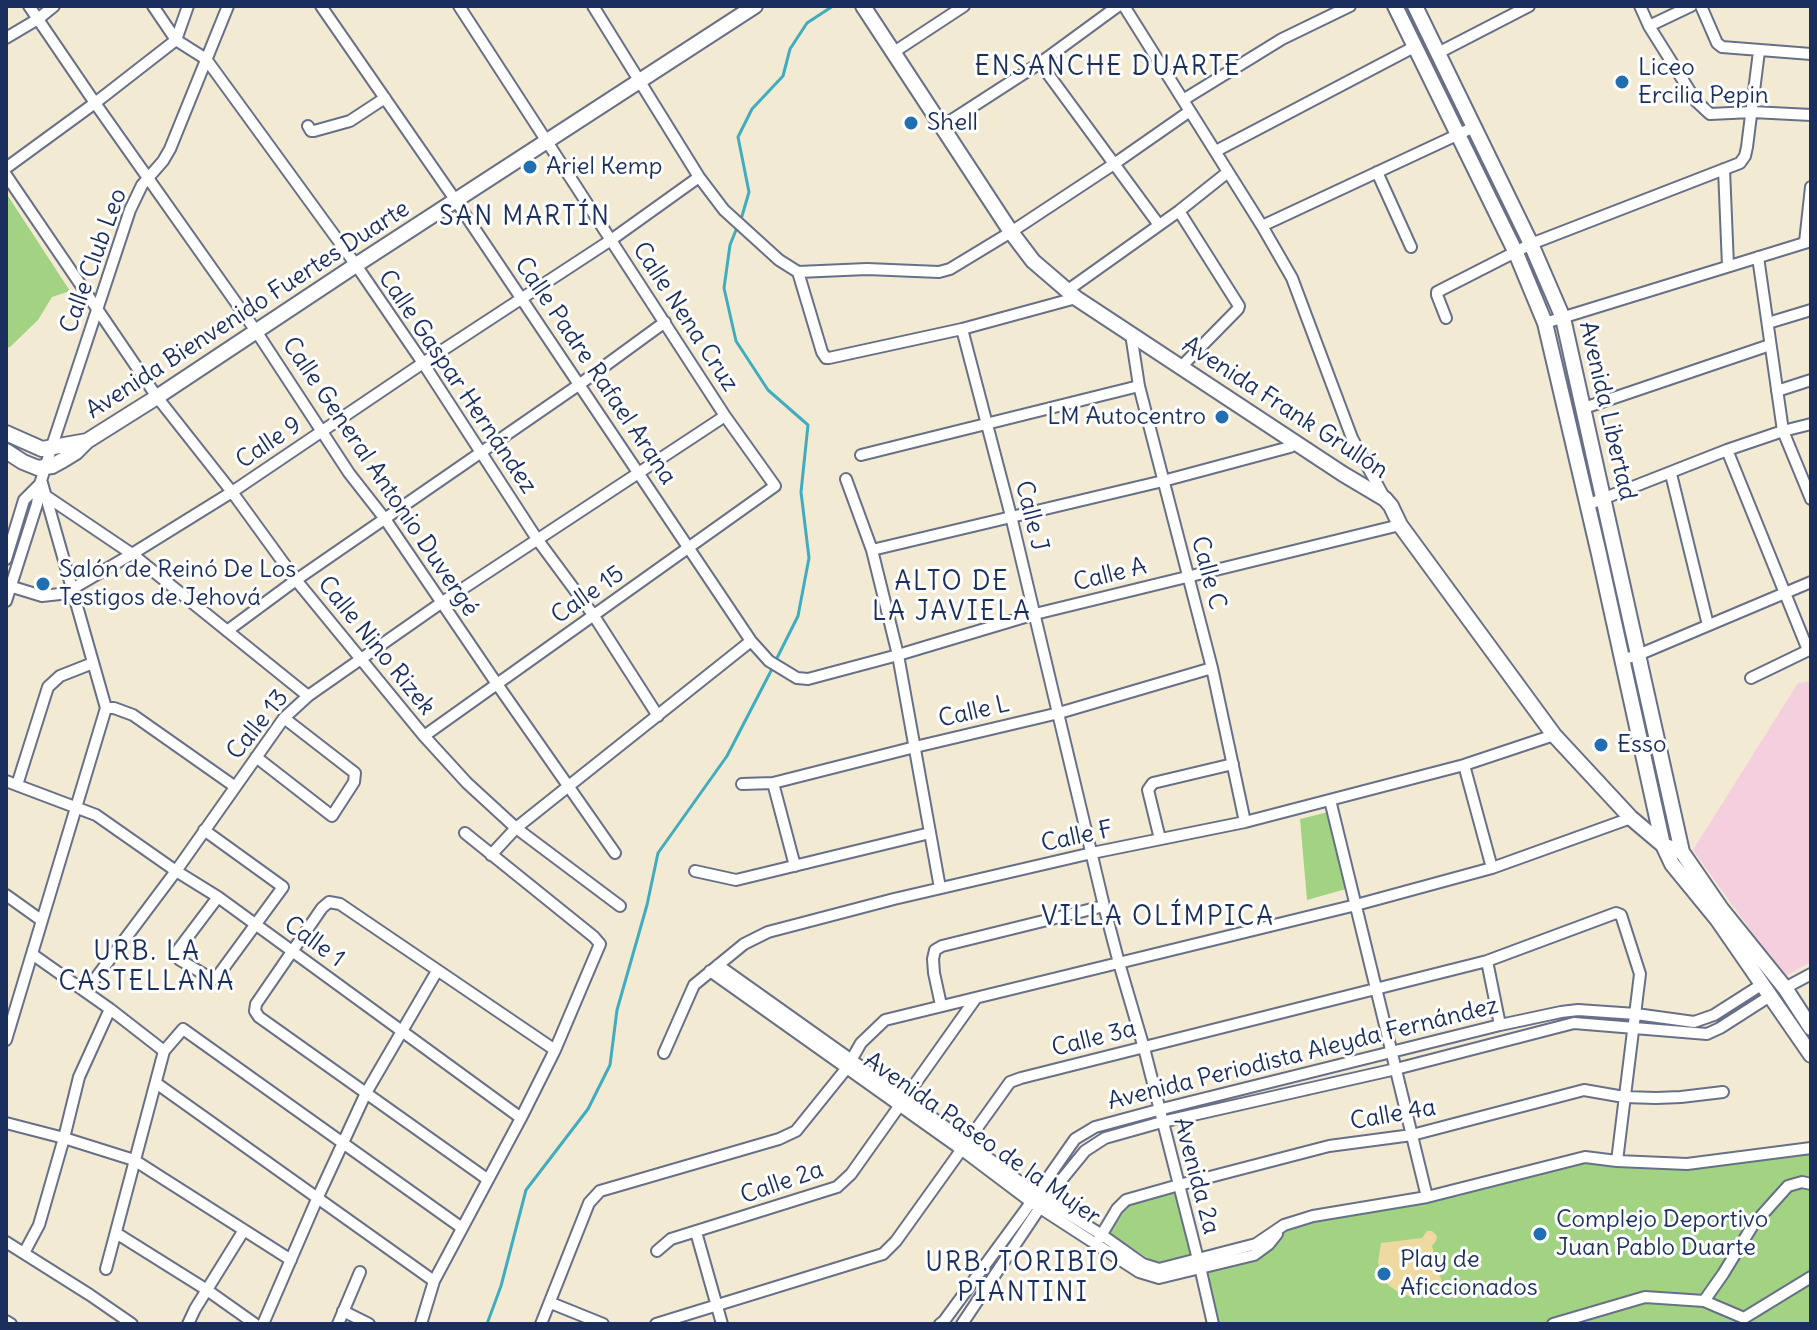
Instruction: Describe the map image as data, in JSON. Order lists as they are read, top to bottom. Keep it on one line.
{"streets":{"main road":["Avenida Bienvenido Fuertes Duarte","Avenida Frank Grullón","Avenida Libertad"],"street":["Calle Club Leo","Calle Nena Cruz","Calle Padre Rafael Arana","Calle Gaspar Hernández","Calle 9","Calle General Antonio Duvergé","Calle J","Calle C","Calle A","Calle 15","Calle Nino Rizek","Calle L","Calle 13","Calle F","Calle 1","Calle 3a","Avenida Periodista Aleyda Fernández","Calle 4a","Avenida Paseo de la Mujer","Avenida 2a","Calle 2a"]},"crossings":[["Calle Club Leo","Avenida Bienvenido Fuertes Duarte"],["Calle Club Leo","Calle Gaspar Hernández"],["Calle Club Leo","Calle General Antonio Duvergé"],["Calle Club Leo","Calle Nino Rizek"],["Avenida Bienvenido Fuertes Duarte","Calle Nena Cruz"],["Avenida Bienvenido Fuertes Duarte","Calle Padre Rafael Arana"],["Avenida Bienvenido Fuertes Duarte","Calle Gaspar Hernández"],["Avenida Bienvenido Fuertes Duarte","Calle General Antonio Duvergé"],["Avenida Bienvenido Fuertes Duarte","Calle Nino Rizek"],["Calle Nena Cruz","Calle 9"],["Calle Nena Cruz","Calle 15"],["Calle Nena Cruz","Calle 13"],["Calle Padre Rafael Arana","Calle 9"],["Calle Padre Rafael Arana","Calle A"],["Calle Padre Rafael Arana","Calle 15"],["Calle Padre Rafael Arana","Calle 13"],["Calle Gaspar Hernández","Calle 9"],["Calle Gaspar Hernández","Calle 15"],["Calle Gaspar Hernández","Calle 13"],["Avenida Frank Grullón","Avenida Libertad"],["Avenida Frank Grullón","Calle C"],["Avenida Frank Grullón","Calle A"],["Avenida Frank Grullón","Calle F"],["Calle 9","Calle General Antonio Duvergé"],["Calle 9","Calle Nino Rizek"],["Calle General Antonio Duvergé","Calle 15"],["Calle General Antonio Duvergé","Calle 13"],["Calle J","Calle A"],["Calle J","Calle L"],["Calle J","Calle F"],["Calle J","Avenida 2a"],["Calle C","Calle A"],["Calle C","Calle L"],["Calle C","Calle F"],["Calle 15","Calle Nino Rizek"],["Calle Nino Rizek","Calle 13"],["Calle 13","Calle 1"],["Calle F","Avenida Paseo de la Mujer"],["Calle F","Avenida 2a"],["Calle 3a","Avenida Periodista Aleyda Fernández"],["Calle 3a","Avenida Paseo de la Mujer"],["Calle 3a","Avenida 2a"],["Avenida Periodista Aleyda Fernández","Avenida Paseo de la Mujer"],["Avenida Periodista Aleyda Fernández","Avenida 2a"],["Calle 4a","Avenida Paseo de la Mujer"],["Calle 4a","Avenida 2a"],["Avenida Paseo de la Mujer","Avenida 2a"],["Avenida Paseo de la Mujer","Calle 2a"]],"districts":["ENSANCHE DUARTE","SAN MARTÍN","ALTO DE LA JAVIELA","VILLA OLÍMPICA","URB. LA CASTELLANA","URB. TORIBIO PIANTINI"],"places":["Liceo Ercilia Pepin","Shell","Ariel Kemp","LM Autocentro","Salón de Reinó De Los Testigos de Jehová","Esso","Complejo Deportivo Juan Pablo Duarte","Play de Aficcionados"]}
